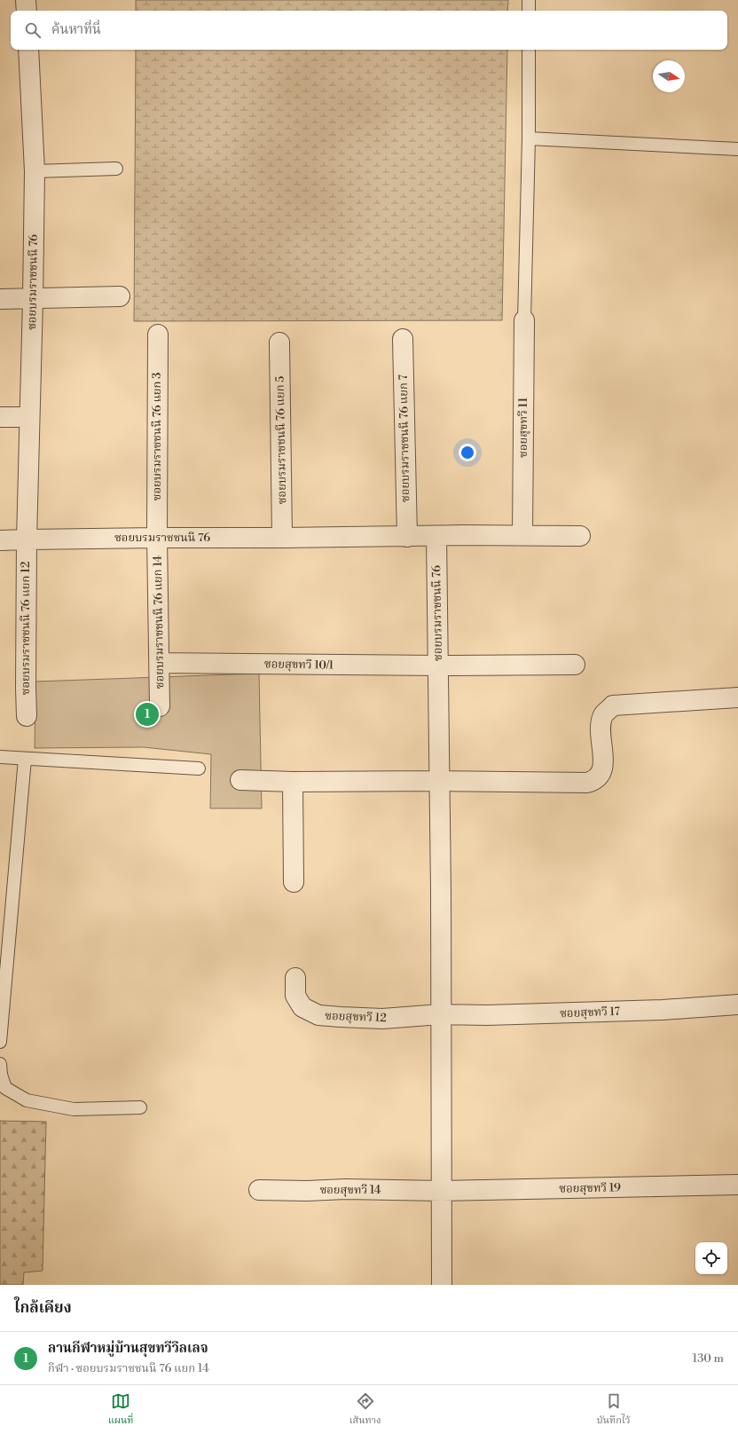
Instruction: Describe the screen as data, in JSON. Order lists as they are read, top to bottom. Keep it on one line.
{"streets":{"street":["ซอยบรมราชชนนี 76","ซอยสุขทวี 11","ซอยบรมราชชนนี 76 แยก 3","ซอยบรมราชชนนี 76 แยก 7","ซอยบรมราชชนนี 76 แยก 5","ซอยบรมราชชนนี 76 แยก 14","ซอยบรมราชชนนี 76 แยก 12","ซอยสุขทวี 10/1","ซอยสุขทวี 17","ซอยสุขทวี 12","ซอยสุขทวี 19","ซอยสุขทวี 14"]},"crossings":[["ซอยบรมราชชนนี 76","ซอยบรมราชชนนี 76 แยก 3"],["ซอยบรมราชชนนี 76","ซอยบรมราชชนนี 76 แยก 7"],["ซอยบรมราชชนนี 76","ซอยบรมราชชนนี 76 แยก 5"],["ซอยบรมราชชนนี 76","ซอยบรมราชชนนี 76 แยก 14"],["ซอยบรมราชชนนี 76","ซอยบรมราชชนนี 76 แยก 12"],["ซอยบรมราชชนนี 76","ซอยสุขทวี 10/1"],["ซอยบรมราชชนนี 76","ซอยสุขทวี 17"],["ซอยบรมราชชนนี 76","ซอยสุขทวี 12"],["ซอยบรมราชชนนี 76","ซอยสุขทวี 19"],["ซอยบรมราชชนนี 76","ซอยสุขทวี 14"],["ซอยบรมราชชนนี 76 แยก 3","ซอยบรมราชชนนี 76 แยก 14"],["ซอยบรมราชชนนี 76 แยก 14","ซอยสุขทวี 10/1"],["ซอยสุขทวี 17","ซอยสุขทวี 12"],["ซอยสุขทวี 19","ซอยสุขทวี 14"]],"north":"right","page":{"search":"ค้นหาที่นี่","pins":"1","heading":"ใกล้เคียง","list":[{"mark":"1","name":"ลานกีฬาหมู่บ้านสุขทวีวิลเลจ","note":"กีฬา · ซอยบรมราชชนนี 76 แยก 14","value":"130 m"}],"nav":["แผนที่","เส้นทาง","บันทึกไว้"]}}
